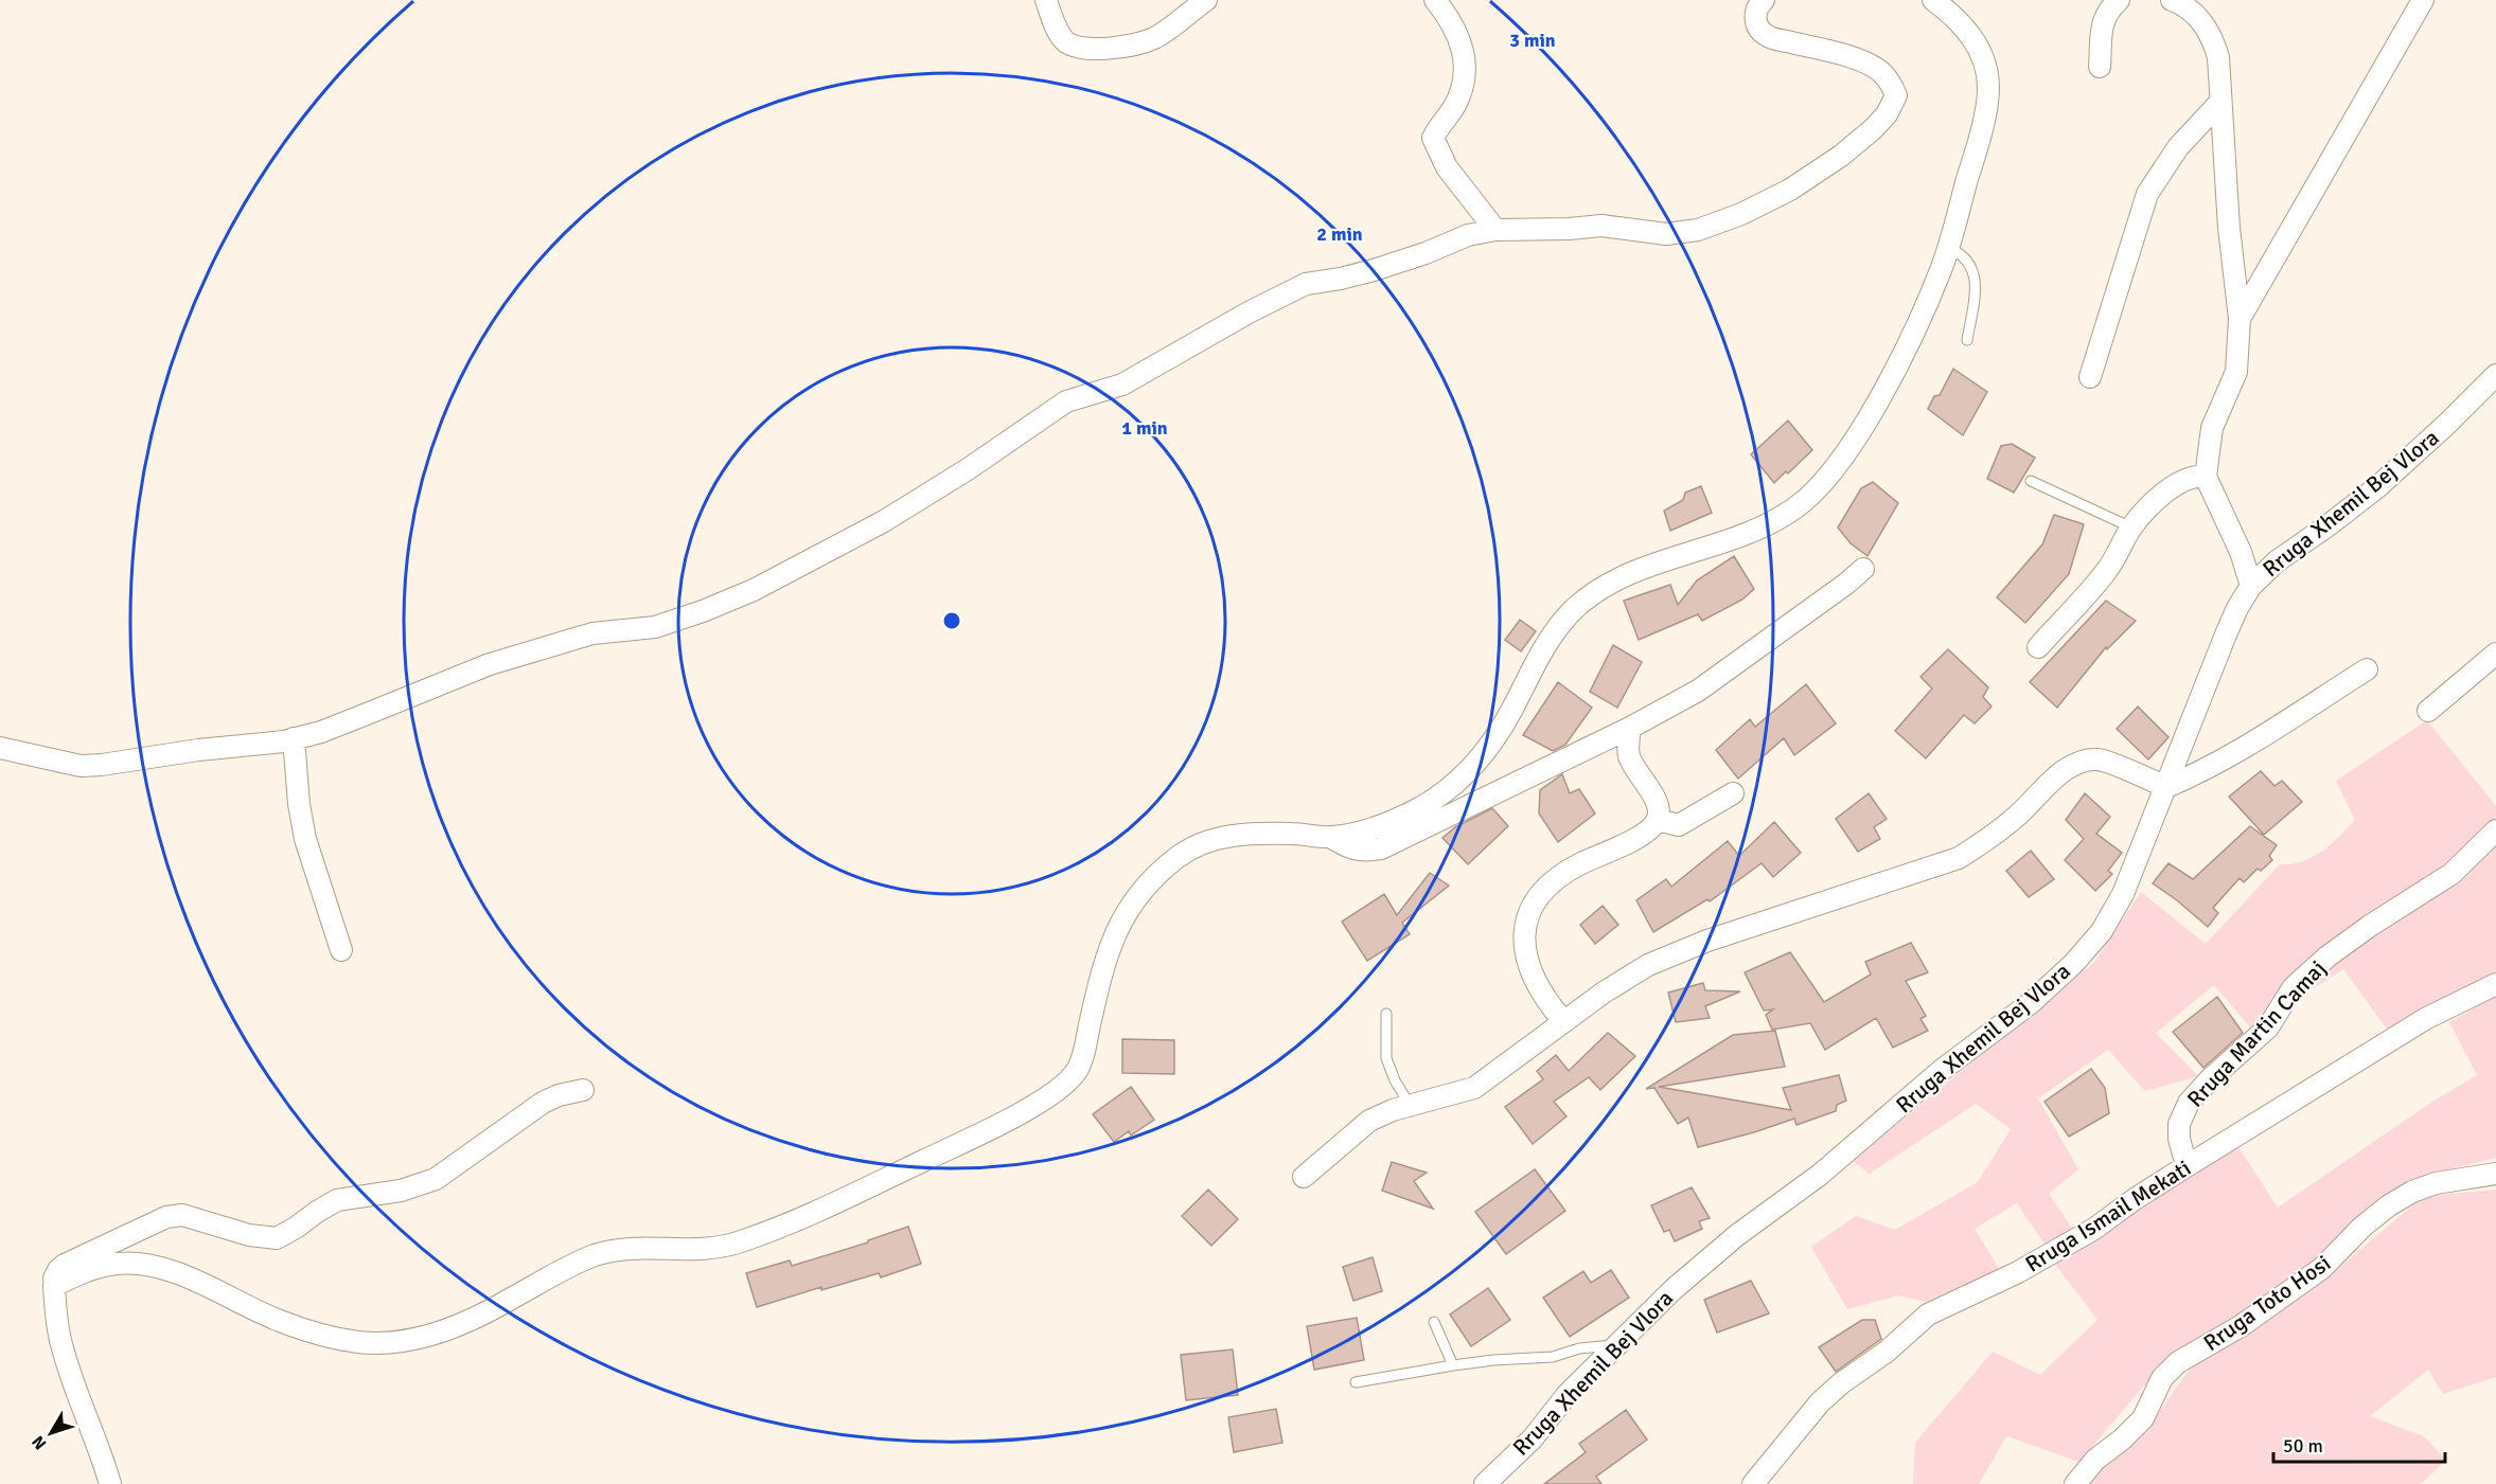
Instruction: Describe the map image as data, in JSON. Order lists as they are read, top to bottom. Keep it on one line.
{"streets":{"street":["Rruga Xhemil Bej Vlora","Rruga Martin Camaj","Rruga Ismail Mekati","Rruga Toto Hosi"]},"crossings":[["Rruga Martin Camaj","Rruga Ismail Mekati"]],"scale_bar":"50 m","north":"bottom left","rings":["3 min","2 min","1 min"]}
